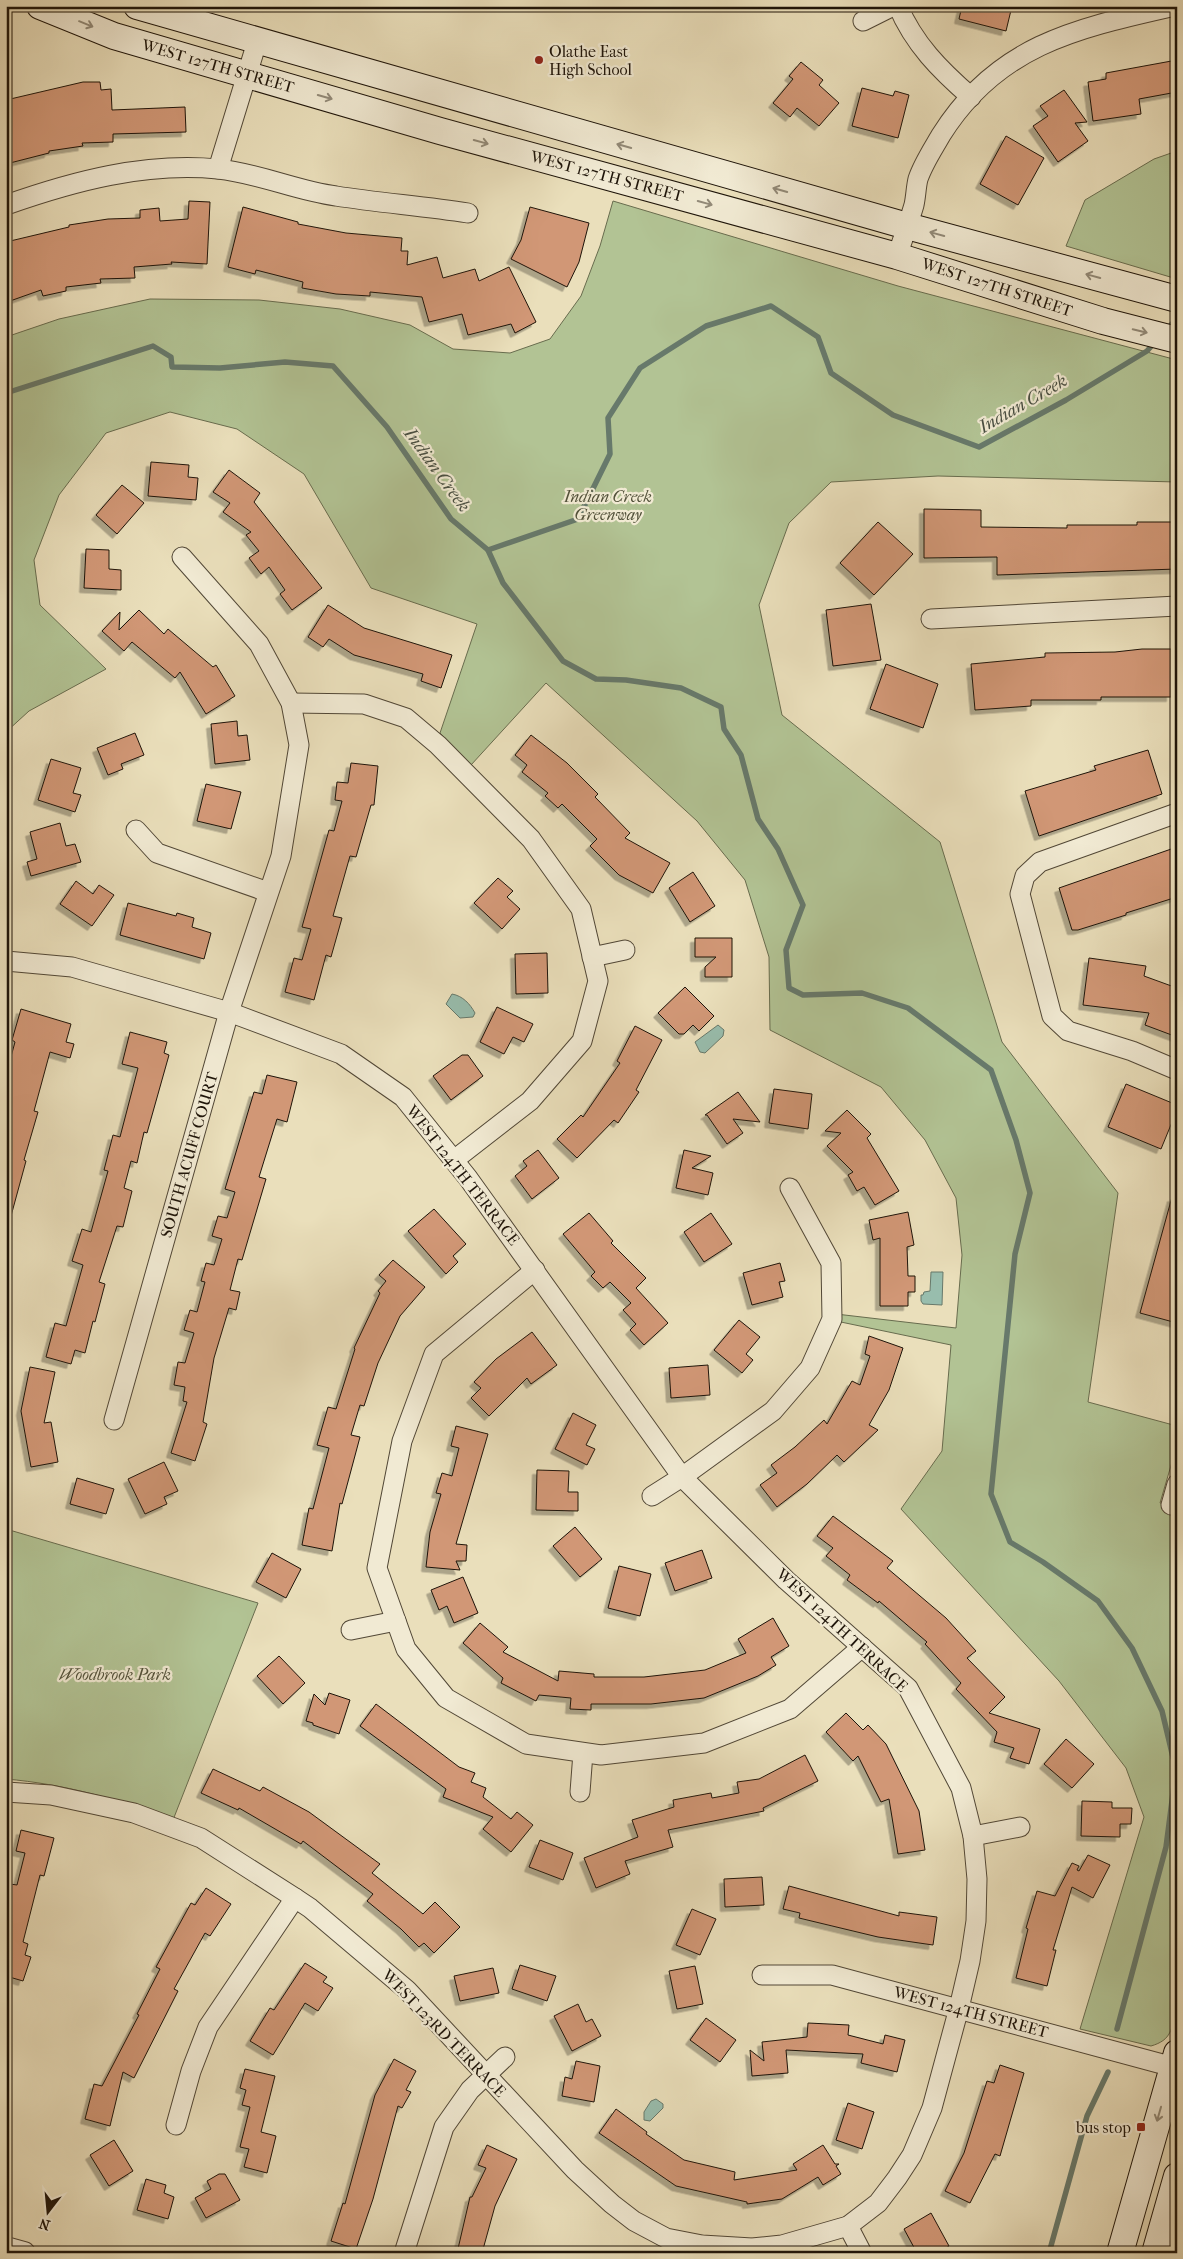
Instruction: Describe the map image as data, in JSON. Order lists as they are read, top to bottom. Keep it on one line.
{"streets":{"main road":["WEST 127TH STREET"],"street":["SOUTH ACUFF COURT","WEST 124TH TERRACE","WEST 124TH STREET","WEST 123RD TERRACE"]},"crossings":[["SOUTH ACUFF COURT","WEST 124TH TERRACE"],["WEST 124TH TERRACE","WEST 124TH STREET"],["WEST 124TH TERRACE","WEST 123RD TERRACE"],["WEST 124TH STREET","WEST 123RD TERRACE"]],"water":["Indian Creek"],"parks":["Indian Creek Greenway","Woodbrook Park"],"places":{"other":["Olathe East High School"],"transit":["bus stop"]},"north":"bottom"}
